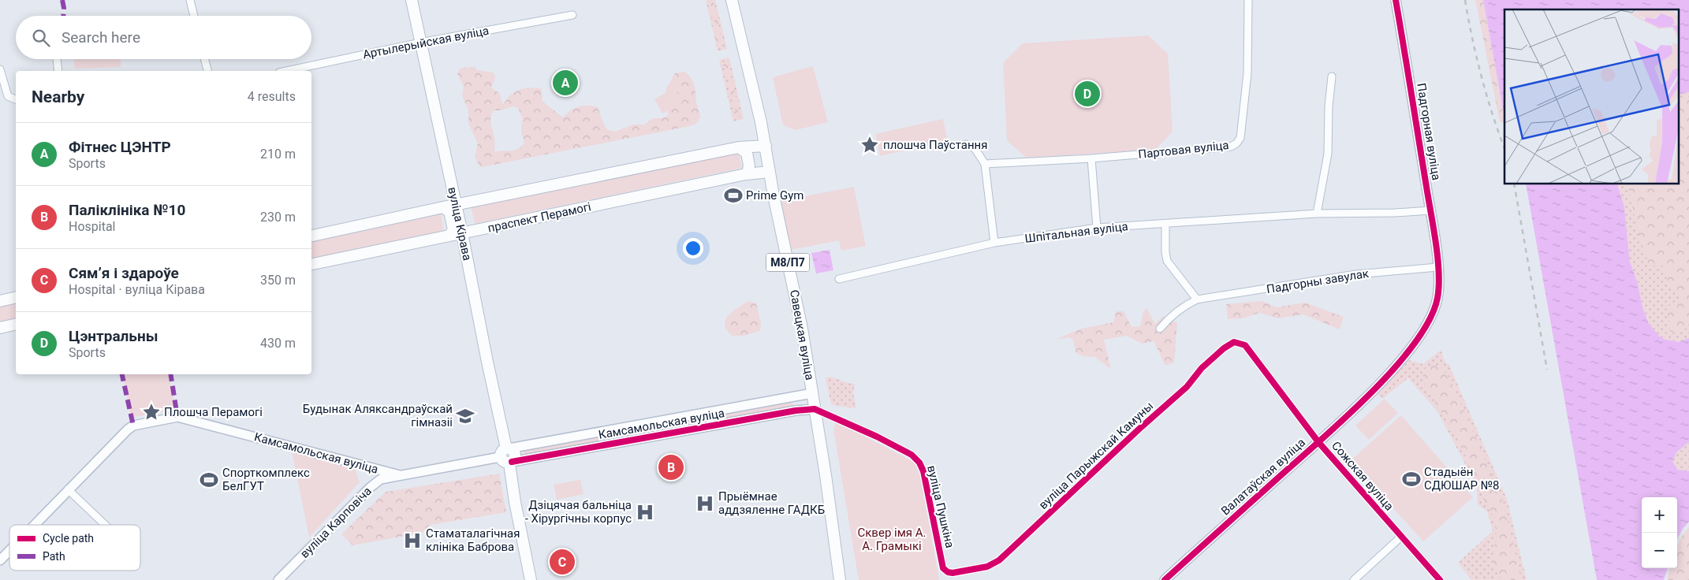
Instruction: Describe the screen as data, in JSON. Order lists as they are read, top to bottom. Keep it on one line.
{"streets":{"main road":["праспект Перамогі","вуліца Кірава","М8/П7","Савецкая вуліца"],"street":["Артылерыйская вуліца","Падгорная вуліца","Партовая вуліца","Шпітальная вуліца","Падгорны завулак","Камсамольская вуліца","вуліца Парыжскай Камуны","Сожская вуліца","Валатаўская вуліца","вуліца Пушкіна","вуліца Карповіча"]},"crossings":[["Артылерыйская вуліца","вуліца Кірава"],["Падгорная вуліца","Шпітальная вуліца"],["Падгорная вуліца","Падгорны завулак"],["Падгорная вуліца","Валатаўская вуліца"],["праспект Перамогі","вуліца Кірава"],["праспект Перамогі","Савецкая вуліца"],["вуліца Кірава","Камсамольская вуліца"],["Падгорны завулак","Валатаўская вуліца"],["Савецкая вуліца","Камсамольская вуліца"],["Савецкая вуліца","вуліца Пушкіна"],["Камсамольская вуліца","вуліца Пушкіна"],["Камсамольская вуліца","вуліца Карповіча"],["вуліца Парыжскай Камуны","Сожская вуліца"],["вуліца Парыжскай Камуны","вуліца Пушкіна"],["Сожская вуліца","Валатаўская вуліца"]],"parks":["Сквер імя А. А. Грамыкі"],"places":{"place":["плошча Паўстання","Плошча Перамогі"],"sports":["Prime Gym","Стадыён СДЮШАР №8","Спорткомплекс БелГУТ"],"school or university":["Будынак Аляксандраўскай гімназіі"],"hospital":["Прыёмнае аддзяленне ГАДКБ","Дзіцячая бальніца - Хірургічны корпус","Стаматалагічная клініка Баброва"]},"legend":["Cycle path","Path"],"page":{"search":"Search here","pins":["A","D","B","C"],"heading":["Nearby","4 results"],"list":[{"mark":"A","name":"Фітнес ЦЭНТР","note":"Sports","value":"210 m"},{"mark":"B","name":"Паліклініка №10","note":"Hospital","value":"230 m"},{"mark":"C","name":"Сямʼя і здароўе","note":"Hospital · вуліца Кірава","value":"350 m"},{"mark":"D","name":"Цэнтральны","note":"Sports","value":"430 m"}],"map_buttons":["+","−"]}}
